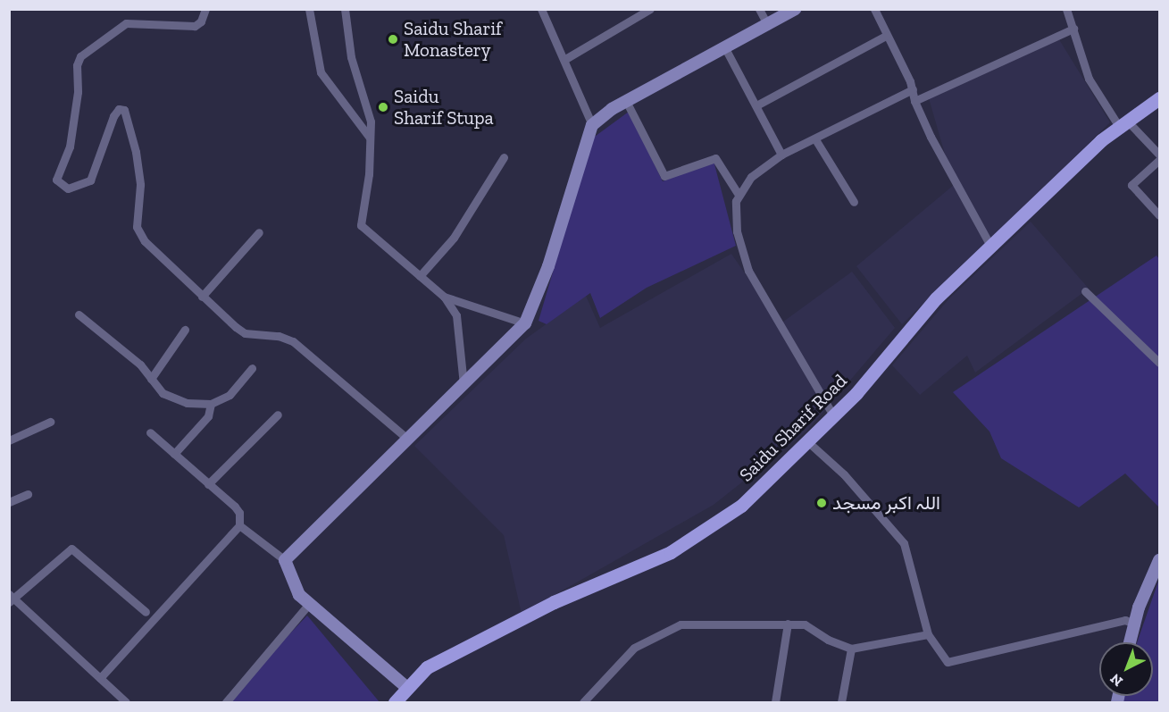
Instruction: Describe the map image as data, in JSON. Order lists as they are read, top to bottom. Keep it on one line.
{"streets":{"main road":["Saidu Sharif Road"]},"places":["Saidu Sharif Monastery","Saidu Sharif Stupa","اللہ اکبر مسجد"],"north":"bottom left"}
